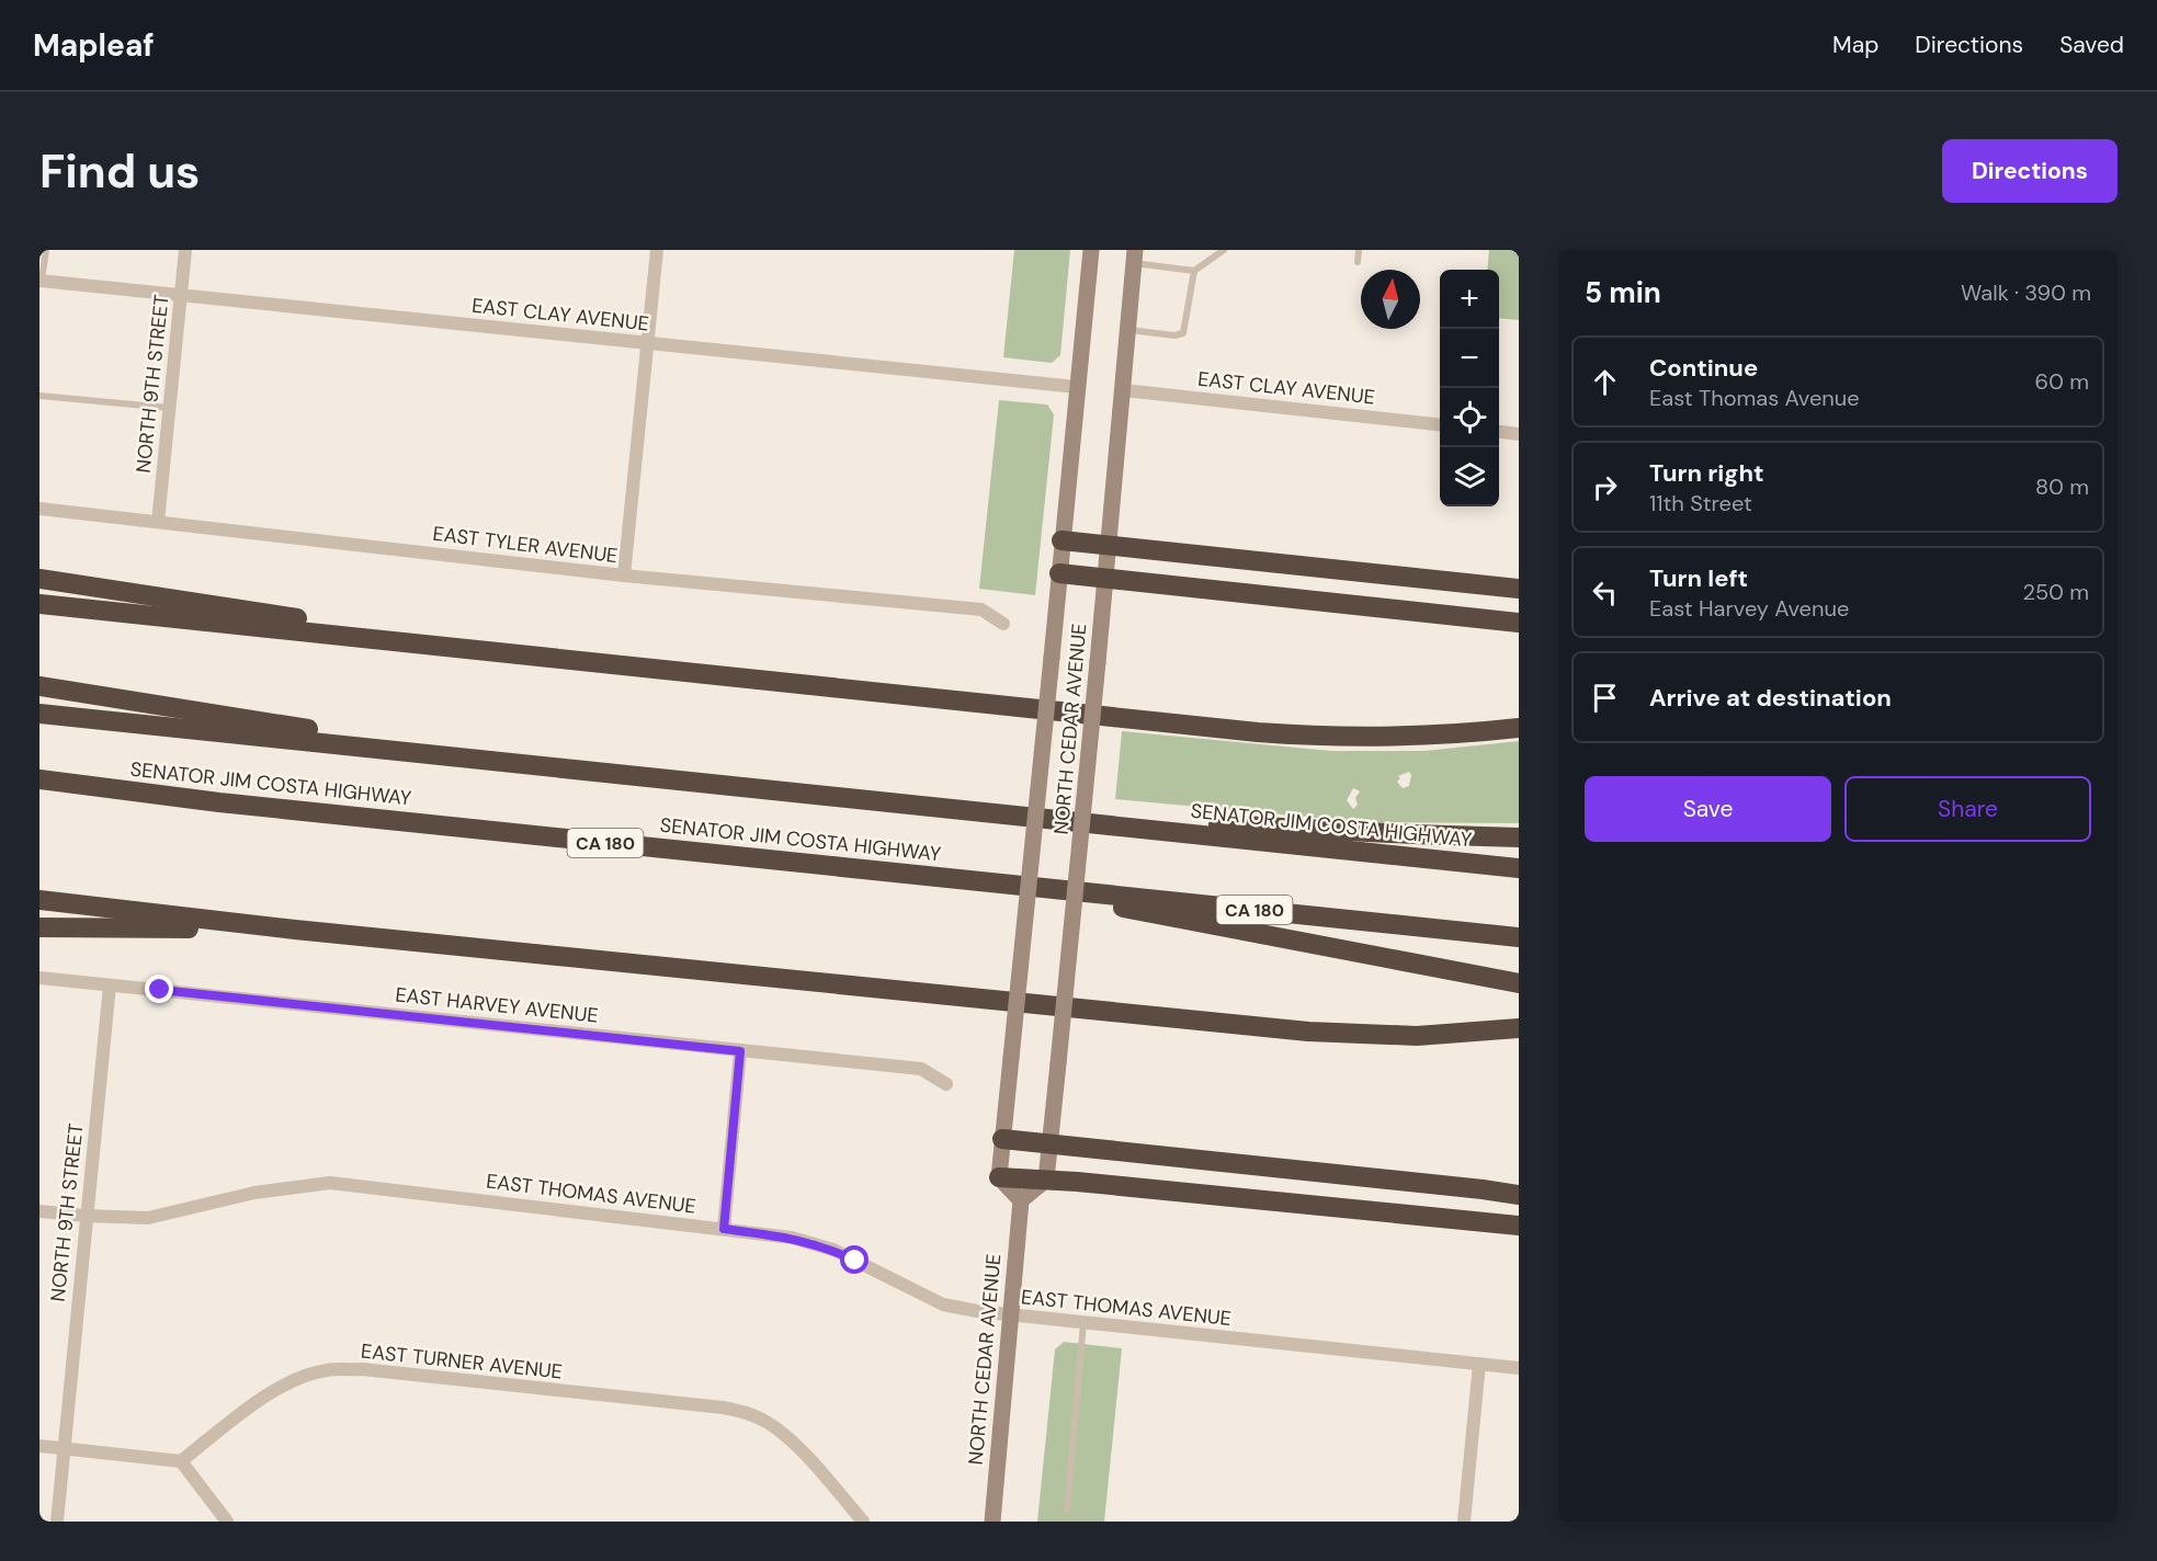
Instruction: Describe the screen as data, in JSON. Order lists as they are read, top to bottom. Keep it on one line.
{"streets":{"highway":["SENATOR JIM COSTA HIGHWAY","CA 180"],"main road":["NORTH CEDAR AVENUE"],"street":["EAST CLAY AVENUE","NORTH 9TH STREET","EAST TYLER AVENUE","EAST HARVEY AVENUE","EAST THOMAS AVENUE","EAST TURNER AVENUE"]},"crossings":[["EAST CLAY AVENUE","NORTH 9TH STREET"],["EAST CLAY AVENUE","NORTH CEDAR AVENUE"],["NORTH 9TH STREET","EAST TYLER AVENUE"],["NORTH 9TH STREET","EAST HARVEY AVENUE"],["NORTH 9TH STREET","EAST THOMAS AVENUE"],["NORTH CEDAR AVENUE","EAST THOMAS AVENUE"]],"north":"top","page":{"header":"Mapleaf","nav":["Map","Directions","Saved"],"buttons":["Directions",["Save","Share"]],"title":"Find us","heading":["5 min","Walk · 390 m"],"map_buttons":["+","−"],"list":[["Continue","East Thomas Avenue","60 m"],["Turn right","11th Street","80 m"],["Turn left","East Harvey Avenue","250 m"],"Arrive at destination"]}}
